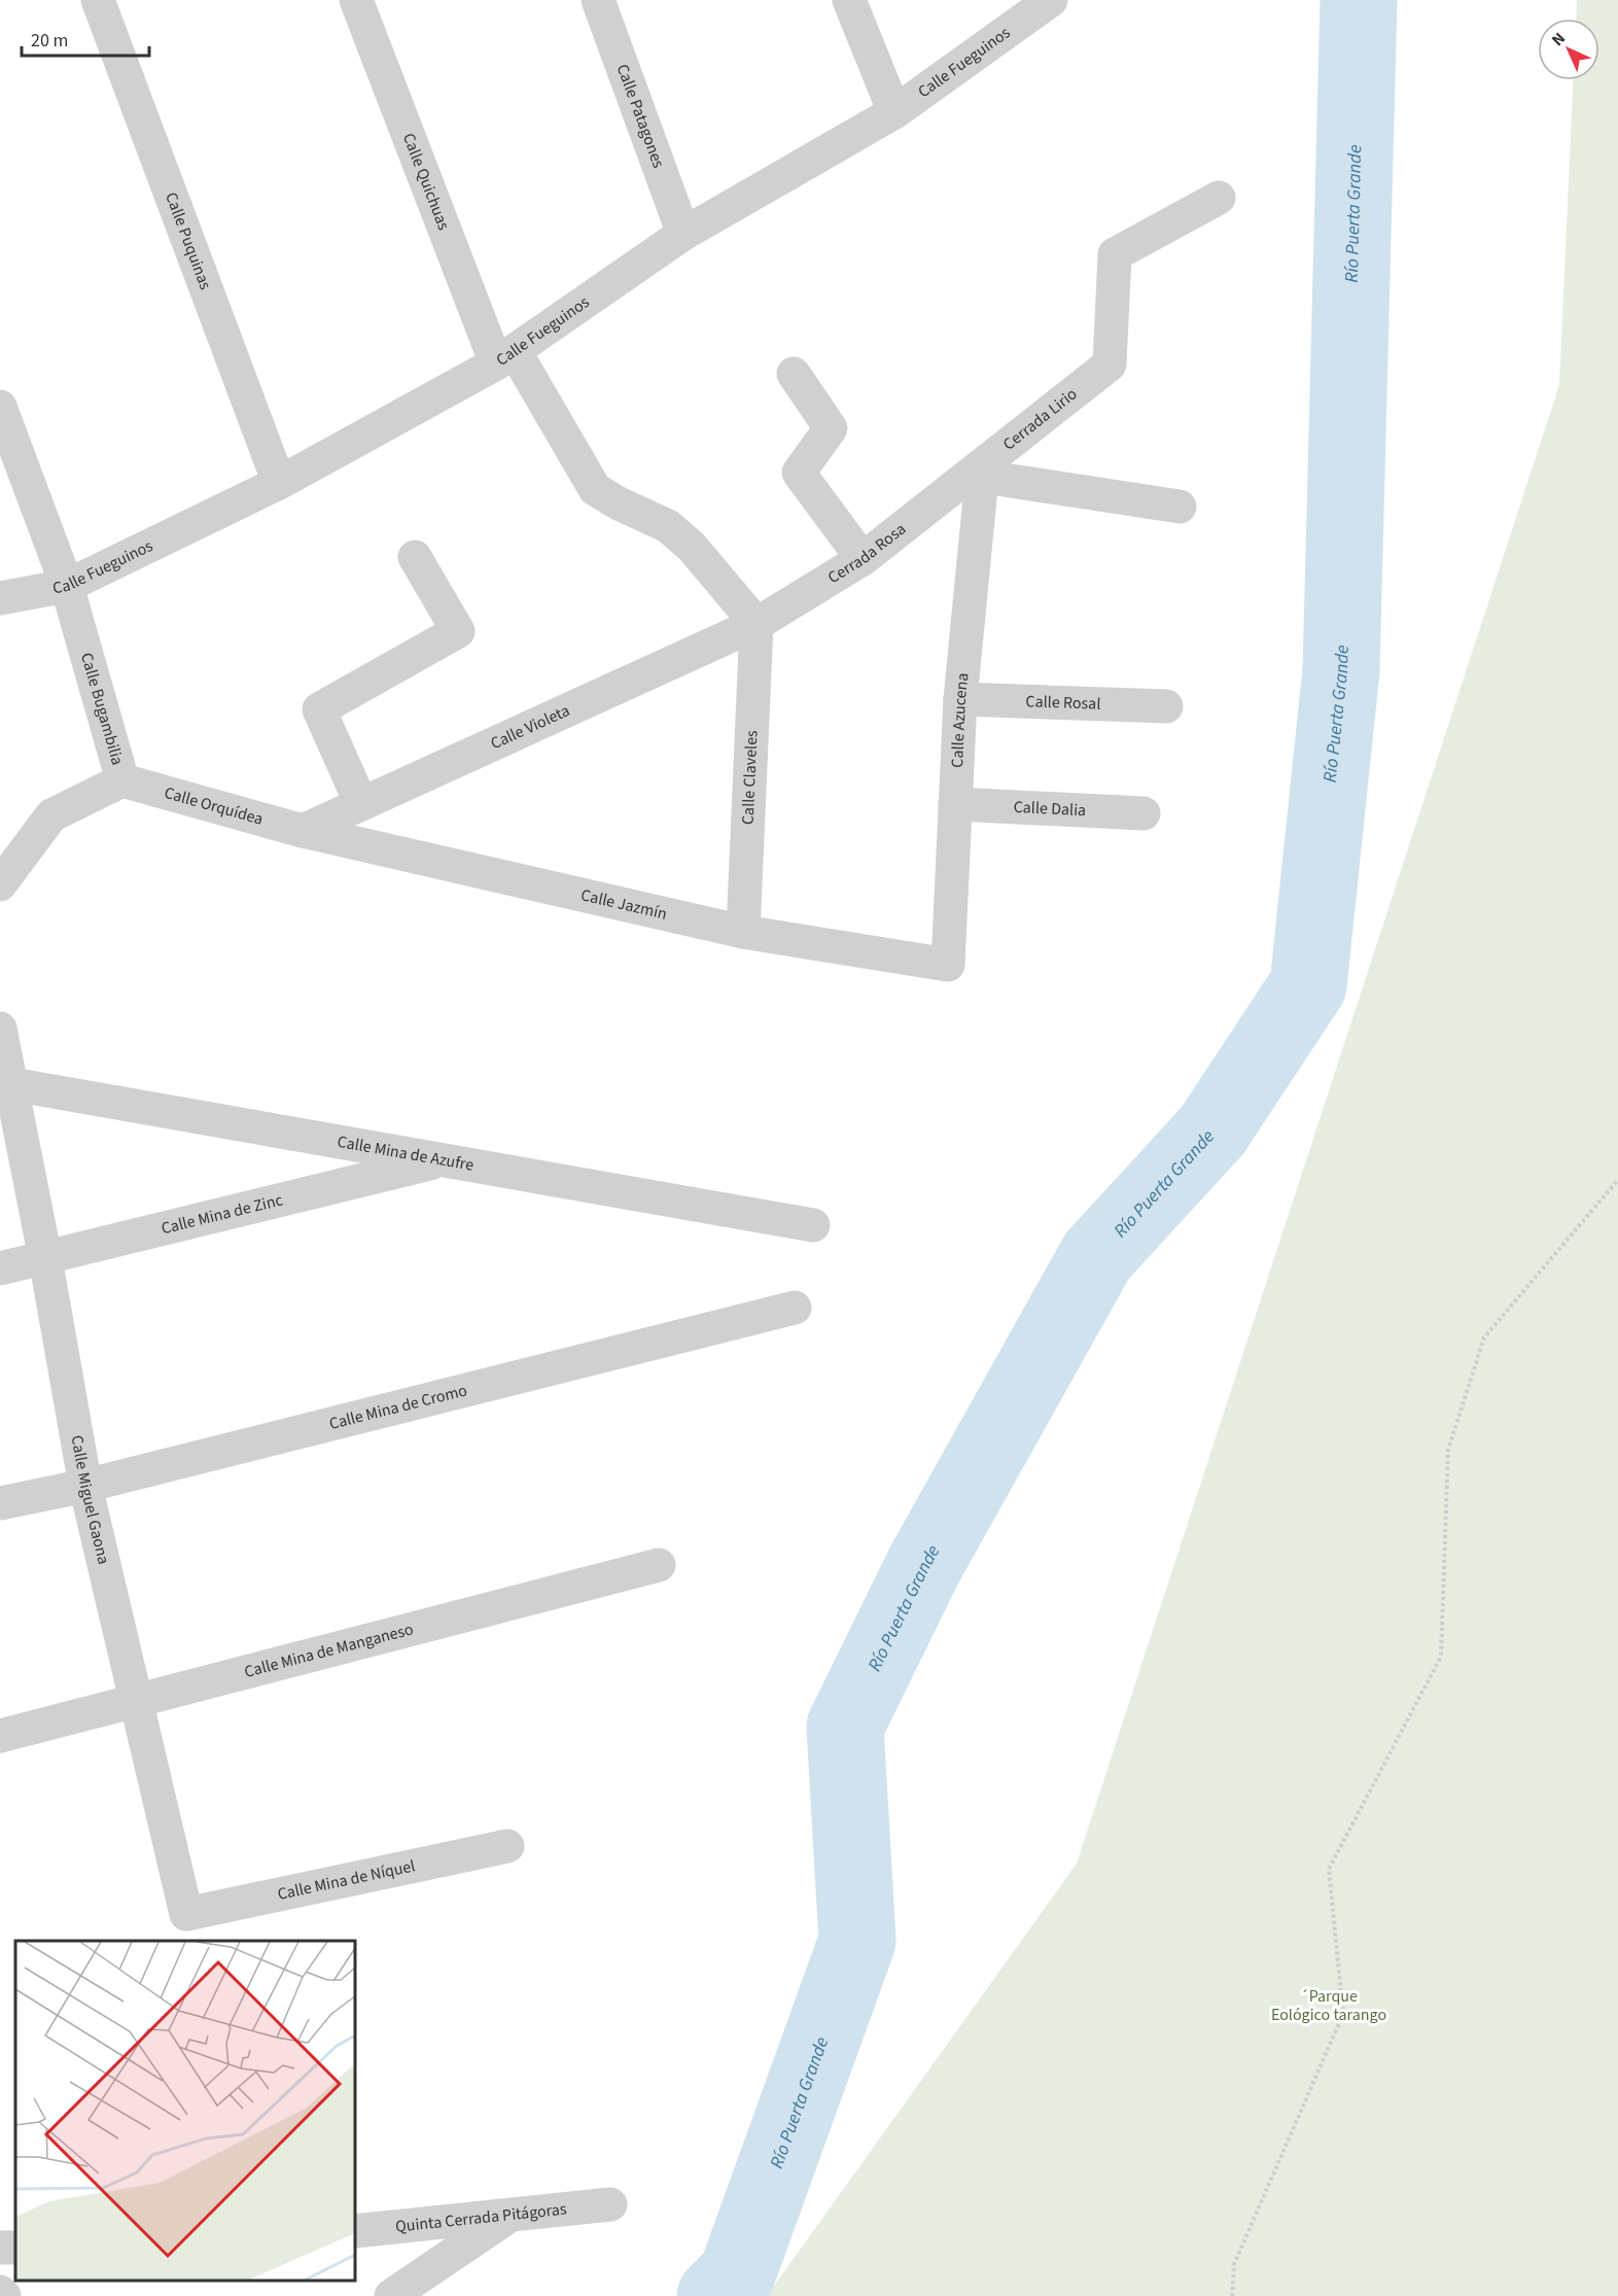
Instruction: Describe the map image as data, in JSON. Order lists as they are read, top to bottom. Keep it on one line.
{"streets":{"street":["Calle Fueguinos","Calle Patagones","Calle Quichuas","Calle Puquinas","Cerrada Lirio","Cerrada Rosa","Calle Rosal","Calle Bugambilia","Calle Azucena","Calle Violeta","Calle Claveles","Calle Orquídea","Calle Dalia","Calle Jazmín","Calle Mina de Azufre","Calle Mina de Zinc","Calle Mina de Cromo","Calle Miguel Gaona","Calle Mina de Manganeso","Calle Mina de Níquel","Quinta Cerrada Pitágoras"]},"crossings":[["Calle Fueguinos","Calle Patagones"],["Calle Fueguinos","Calle Quichuas"],["Calle Fueguinos","Calle Puquinas"],["Calle Fueguinos","Calle Bugambilia"],["Calle Quichuas","Cerrada Rosa"],["Calle Quichuas","Calle Violeta"],["Calle Quichuas","Calle Claveles"],["Cerrada Lirio","Cerrada Rosa"],["Cerrada Lirio","Calle Azucena"],["Cerrada Rosa","Calle Azucena"],["Cerrada Rosa","Calle Violeta"],["Cerrada Rosa","Calle Claveles"],["Calle Rosal","Calle Azucena"],["Calle Bugambilia","Calle Orquídea"],["Calle Azucena","Calle Dalia"],["Calle Azucena","Calle Jazmín"],["Calle Violeta","Calle Claveles"],["Calle Violeta","Calle Orquídea"],["Calle Violeta","Calle Jazmín"],["Calle Claveles","Calle Jazmín"],["Calle Orquídea","Calle Jazmín"],["Calle Mina de Azufre","Calle Mina de Zinc"],["Calle Mina de Azufre","Calle Miguel Gaona"],["Calle Mina de Zinc","Calle Miguel Gaona"],["Calle Mina de Cromo","Calle Miguel Gaona"],["Calle Miguel Gaona","Calle Mina de Manganeso"],["Calle Miguel Gaona","Calle Mina de Níquel"]],"water":["Río Puerta Grande"],"parks":["´Parque Eológico tarango"],"scale_bar":"20 m","north":"top left"}
